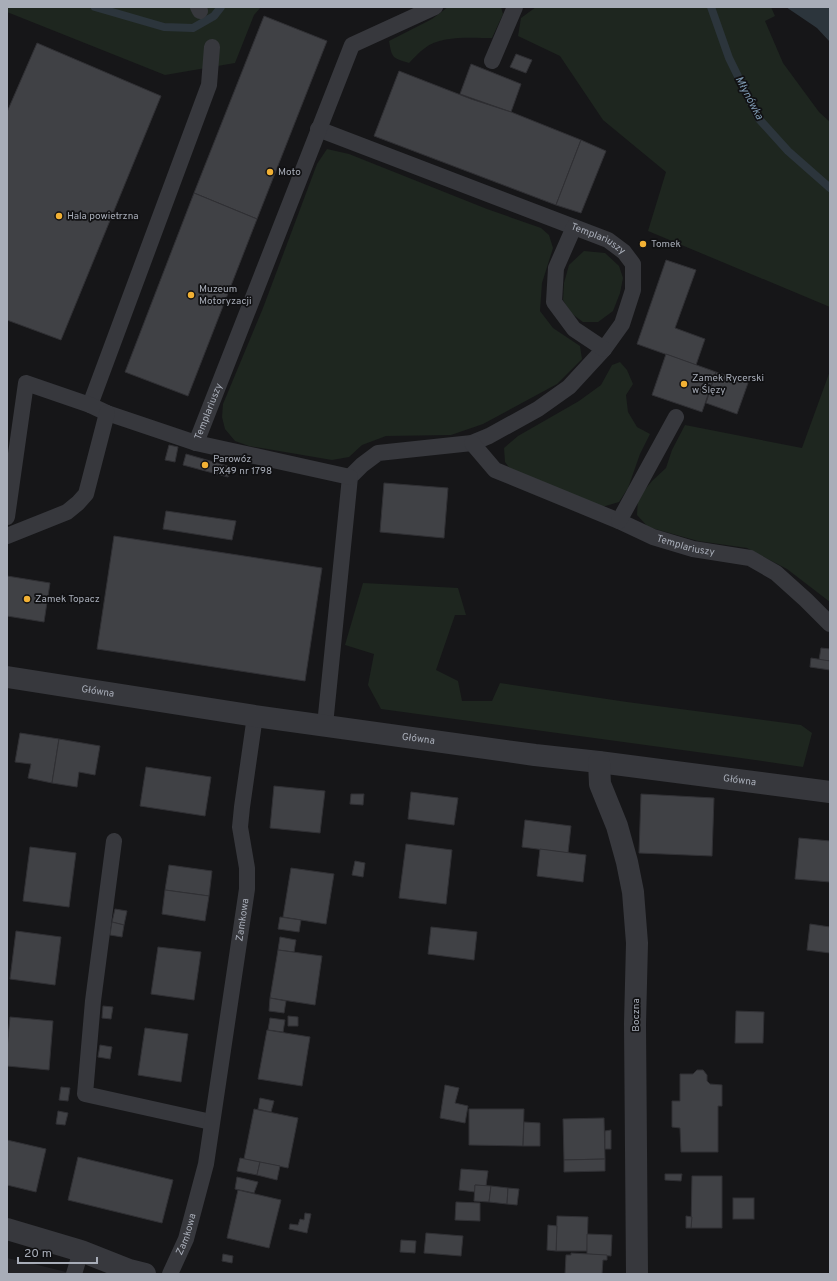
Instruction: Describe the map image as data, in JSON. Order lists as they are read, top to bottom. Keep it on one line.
{"streets":{"street":["Główna","Boczna"],"lane":["Templariuszy","Zamkowa"]},"crossings":[["Główna","Zamkowa"],["Główna","Boczna"]],"water":["Młynówka"],"places":["Moto","Hala powietrzna","Tomek","Muzeum Motoryzacji","Zamek Rycerski w Ślęzy","Parowóz PX49 nr 1798","Zamek Topacz"],"scale_bar":"20 m"}
